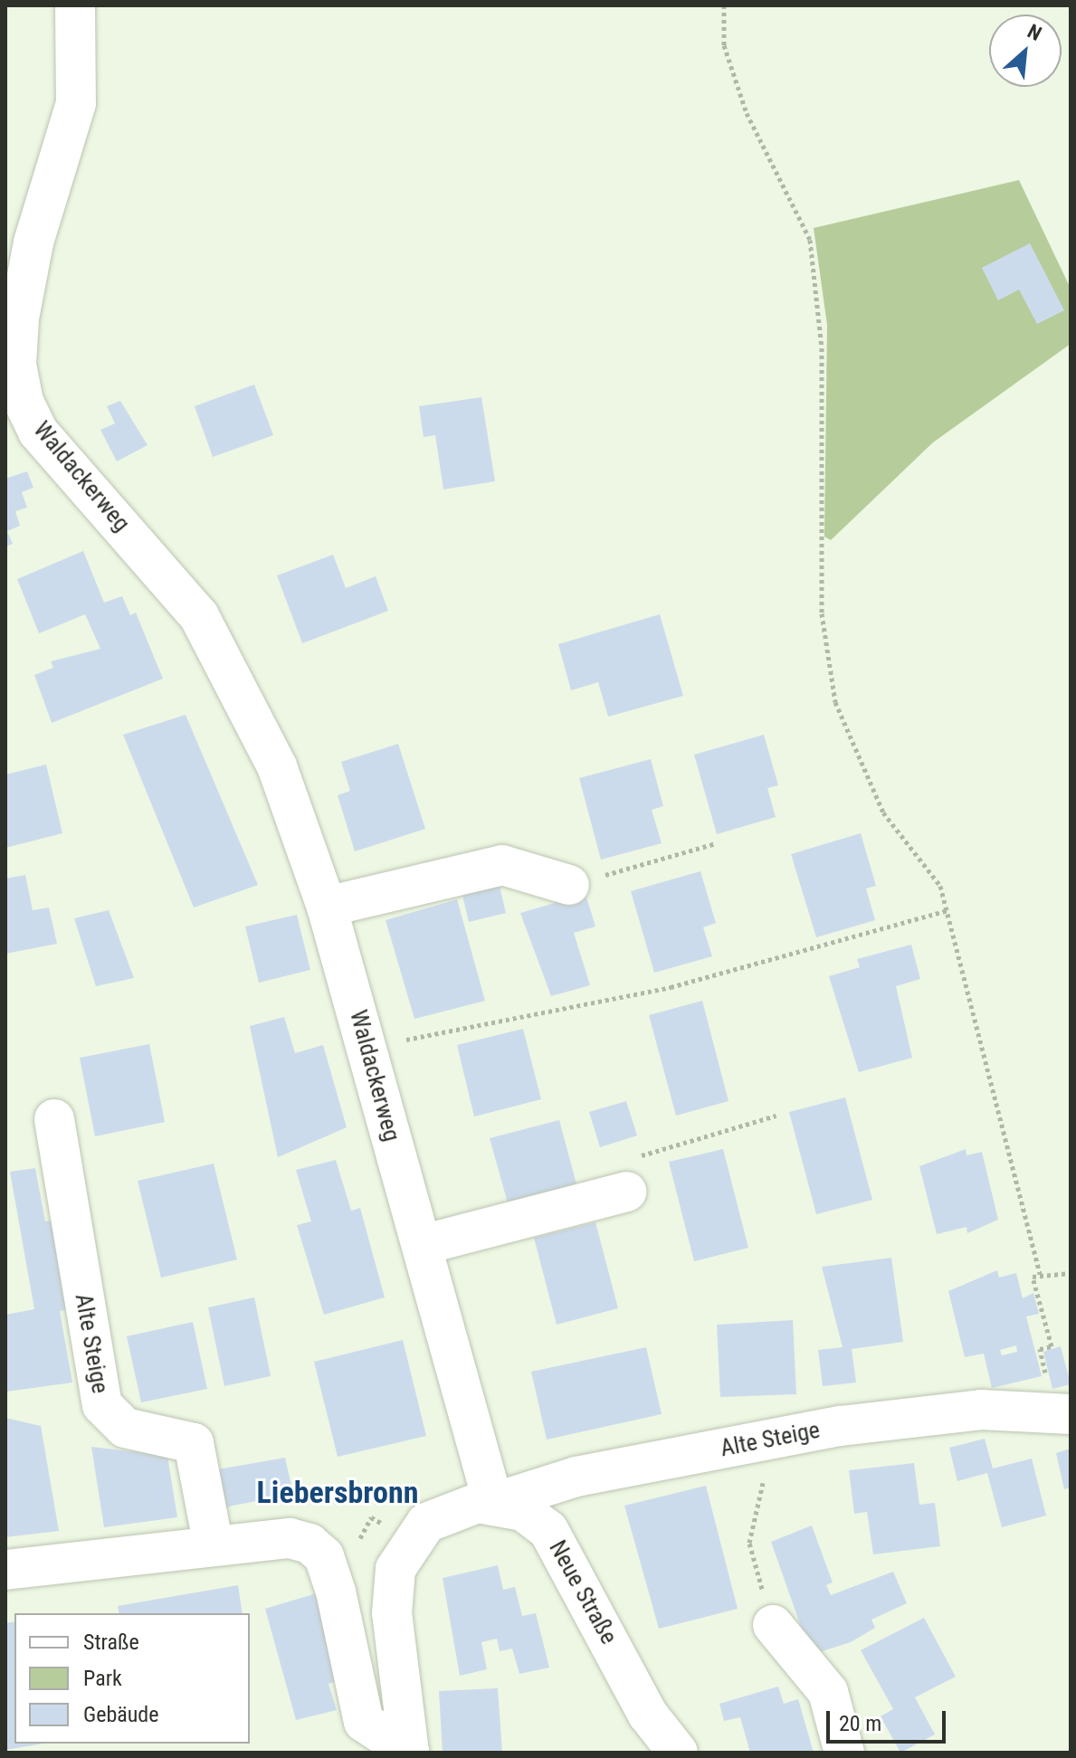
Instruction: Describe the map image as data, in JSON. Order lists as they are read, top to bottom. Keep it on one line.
{"streets":{"street":["Waldackerweg","Alte Steige","Neue Straße"]},"crossings":[["Waldackerweg","Alte Steige"],["Waldackerweg","Neue Straße"],["Alte Steige","Neue Straße"]],"districts":["Liebersbronn"],"legend":["Straße","Park","Gebäude"],"scale_bar":"20 m","north":"top right"}
